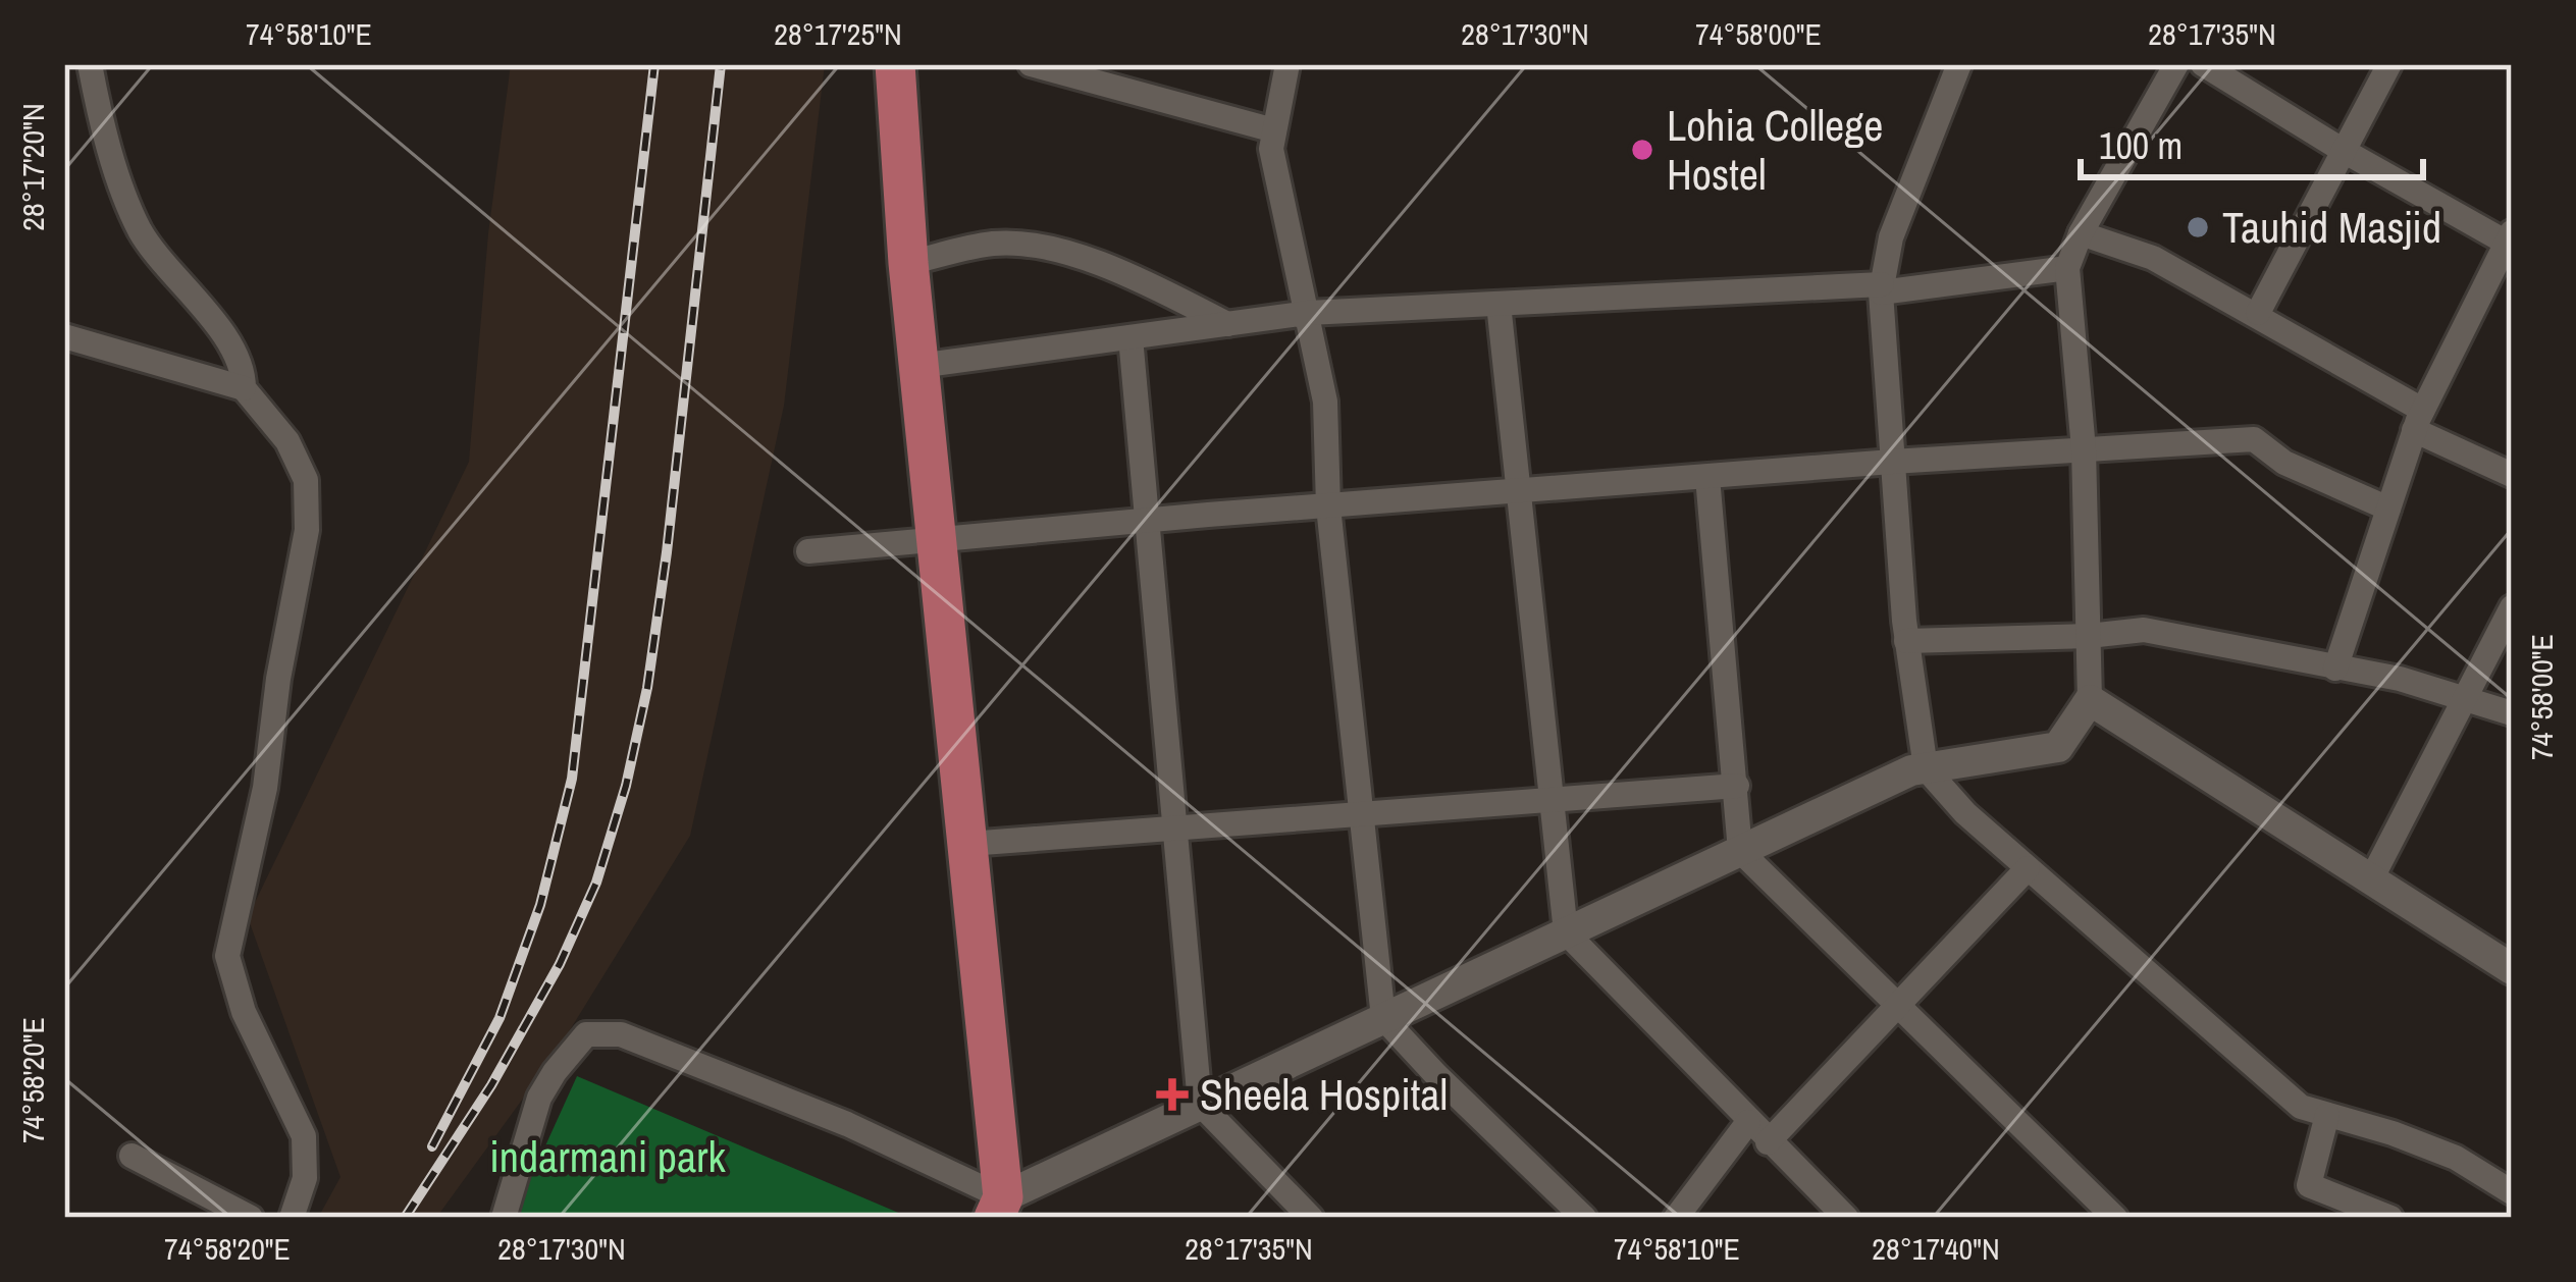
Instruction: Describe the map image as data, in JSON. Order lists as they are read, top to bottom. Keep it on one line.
{"parks":["indarmani park"],"places":{"other":["Lohia College Hostel","Tauhid Masjid"],"health":["Sheela Hospital"]},"scale_bar":"100 m","coordinates":["74°58'10\"E","28°17'25\"N","28°17'30\"N","74°58'00\"E","28°17'35\"N","28°17'20\"N","74°58'20\"E","28°17'40\"N"]}
